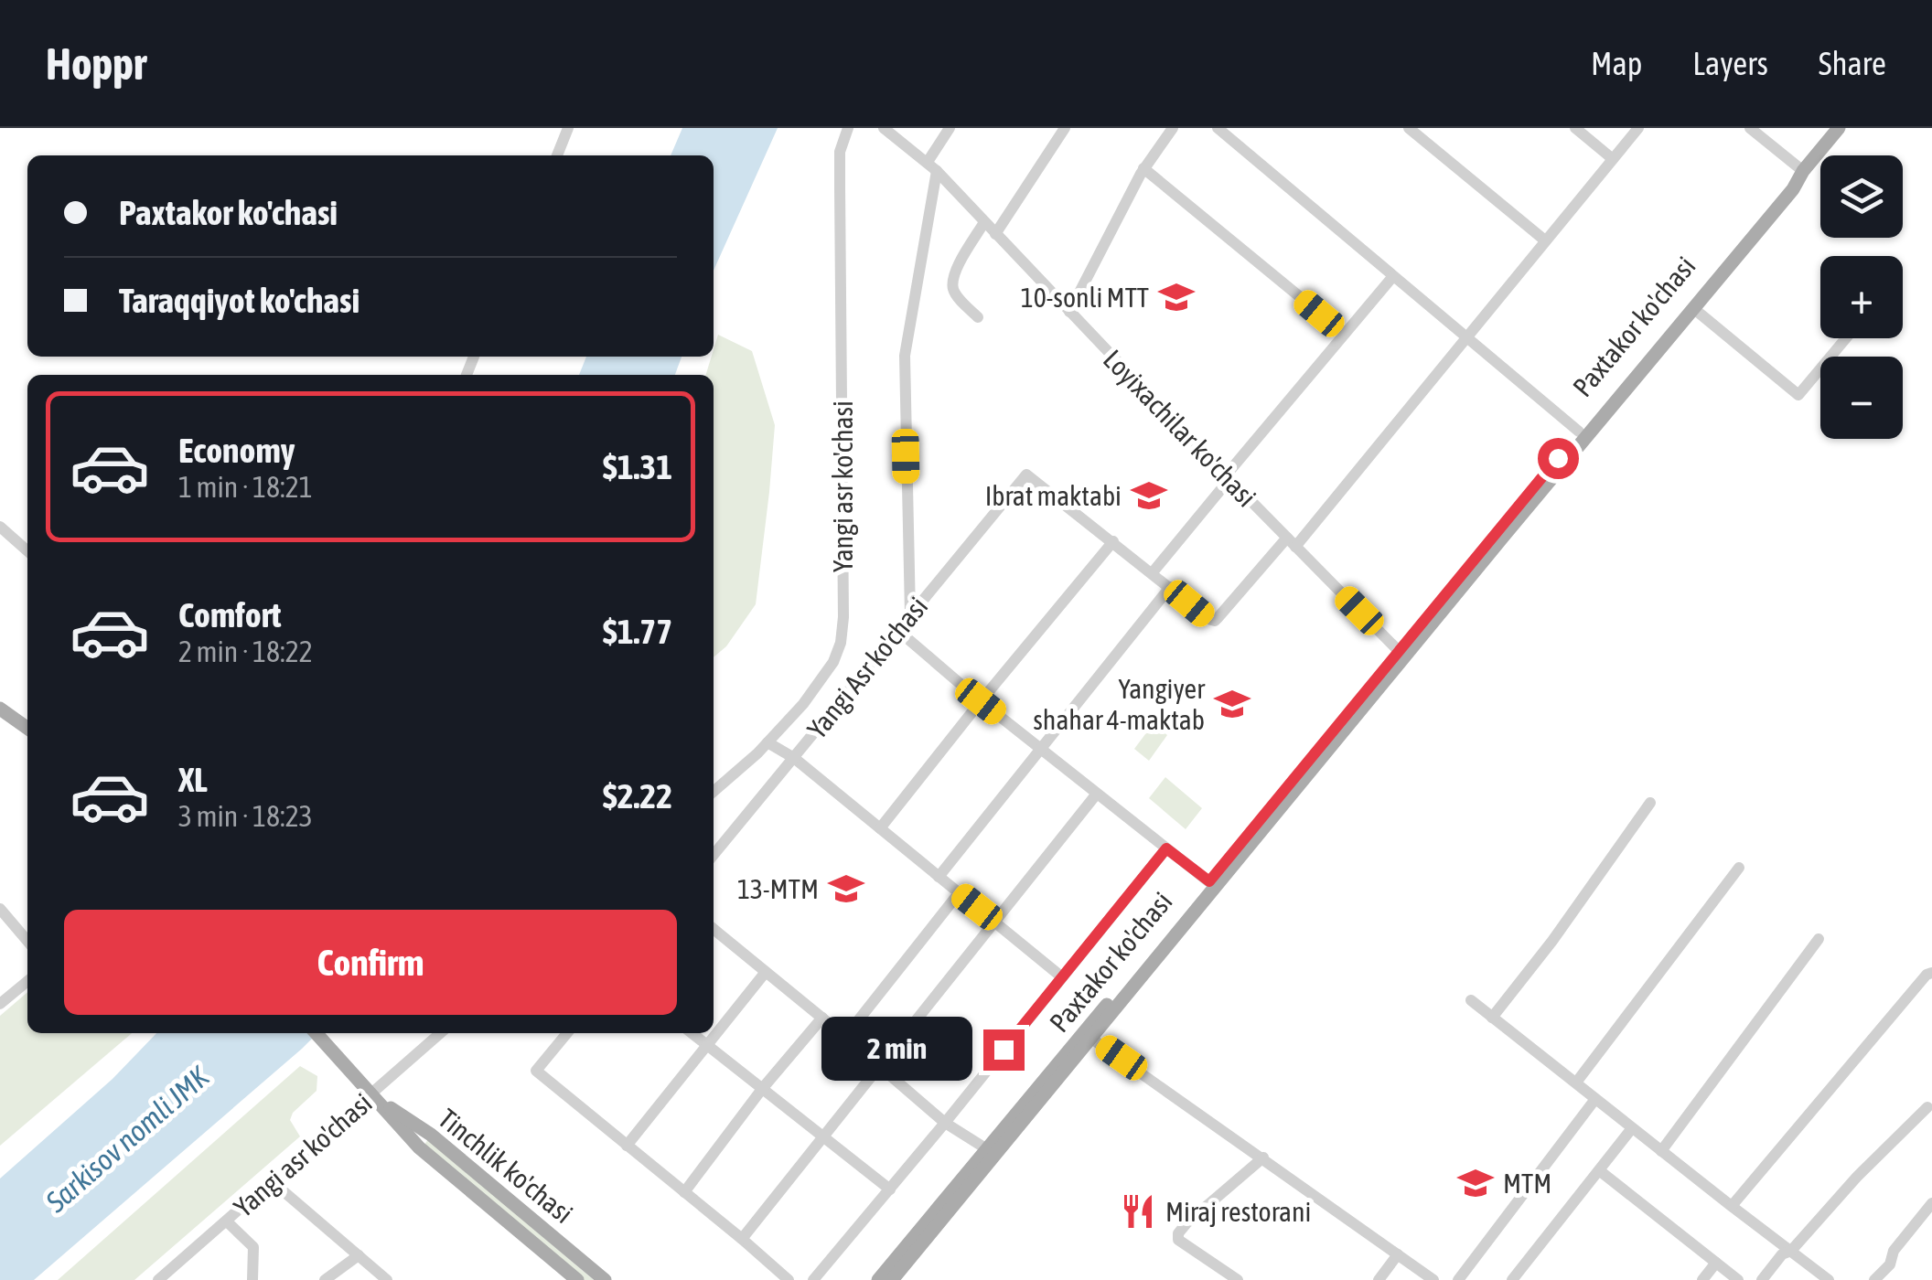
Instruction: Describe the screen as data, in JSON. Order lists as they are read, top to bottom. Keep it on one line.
{"streets":{"main road":["Paxtakor ko'chasi","Tinchlik ko'chasi"],"street":["Loyixachilar ko'chasi","Yangi asr ko'chasi","Yangi Asr ko'chasi"]},"crossings":[["Paxtakor ko'chasi","Loyixachilar ko'chasi"],["Yangi asr ko'chasi","Tinchlik ko'chasi"]],"water":["Sarkisov nomli JMK"],"places":{"school or university":["10-sonli MTT","Ibrat maktabi","Yangiyer shahar 4-maktab","13-MTM","MTM"],"restaurant":["Miraj restorani"]},"page":{"header":"Hoppr","nav":["Map","Layers","Share"],"map_buttons":["+","−"],"banner":["Paxtakor ko'chasi","Taraqqiyot ko'chasi"],"list":[{"name":"Economy","note":"1 min · 18:21","value":"$1.31"},{"name":"Comfort","note":"2 min · 18:22","value":"$1.77"},{"name":"XL","note":"3 min · 18:23","value":"$2.22"}],"buttons":"Confirm","bubble":"2 min"}}
